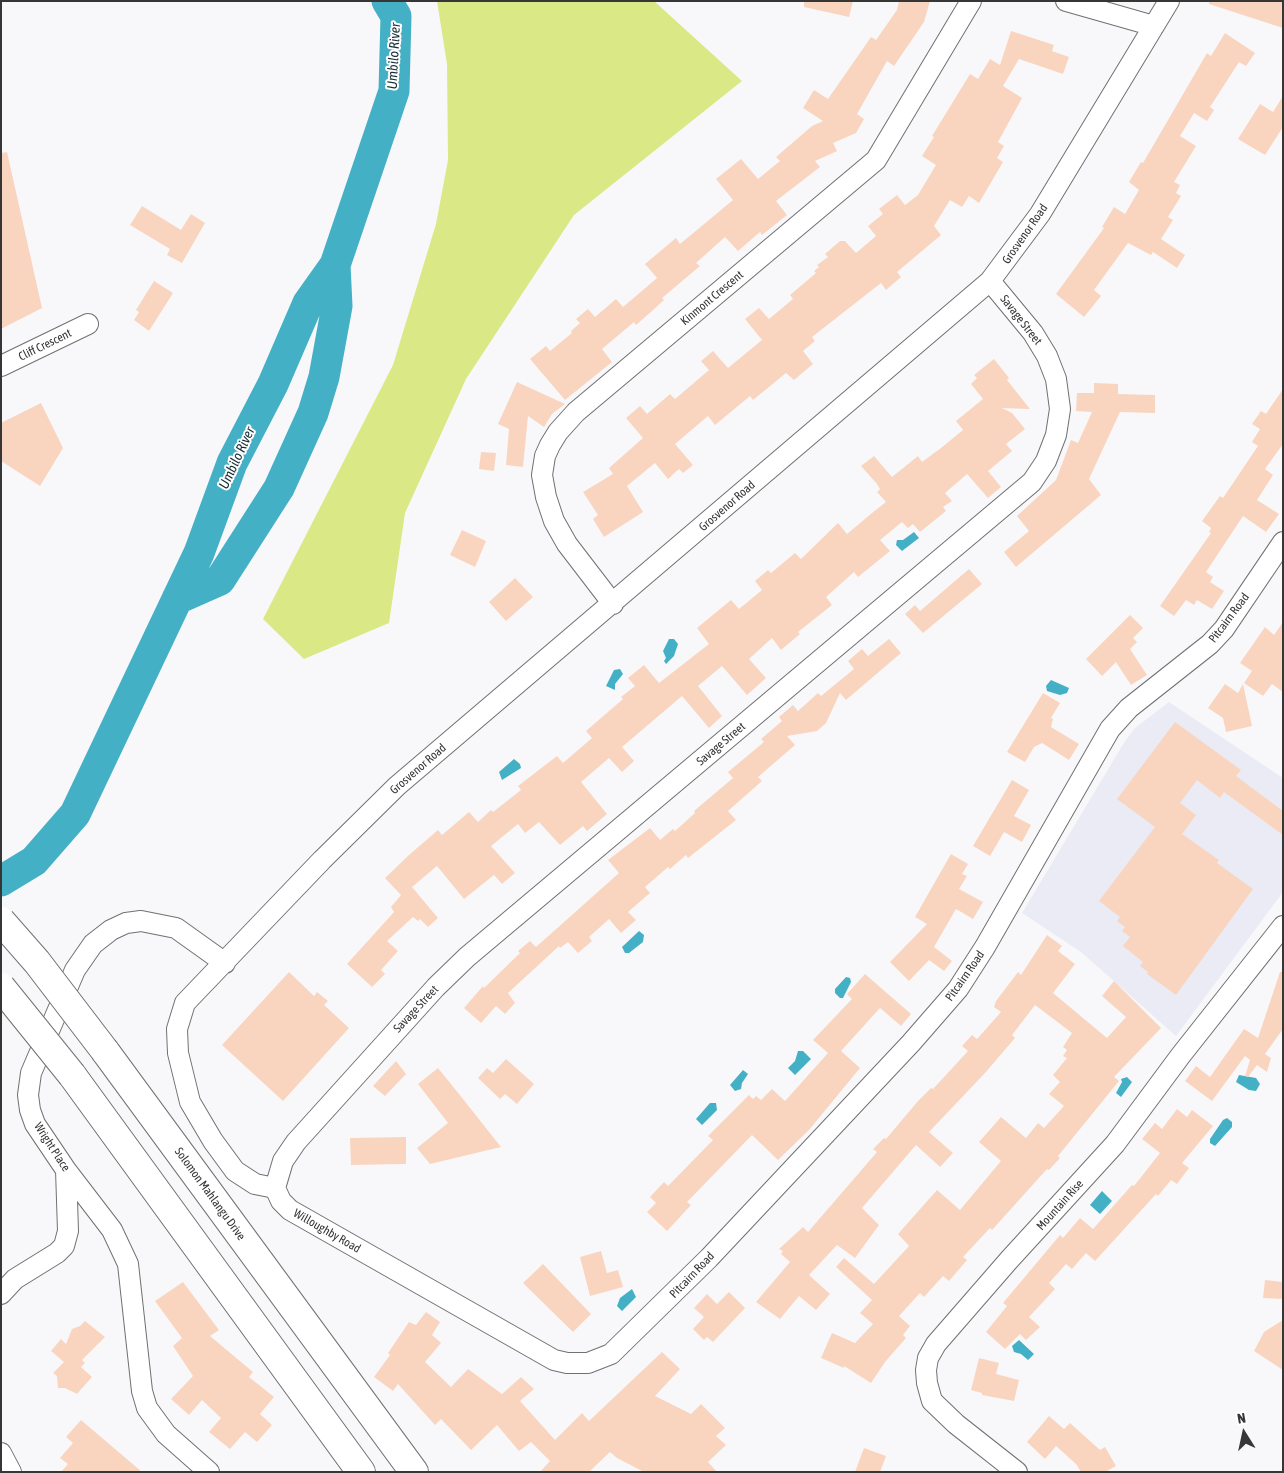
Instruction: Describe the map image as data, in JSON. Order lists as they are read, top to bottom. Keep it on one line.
{"streets":{"highway":["Solomon Mahlangu Drive"],"street":["Grosvenor Road","Kinmont Crescent","Savage Street","Cliff Crescent","Pitcairn Road","Wright Place","Mountain Rise","Willoughby Road"]},"crossings":[["Grosvenor Road","Kinmont Crescent"],["Grosvenor Road","Savage Street"],["Grosvenor Road","Wright Place"],["Savage Street","Willoughby Road"],["Pitcairn Road","Willoughby Road"]],"water":["Umbilo River"],"north":"top"}
